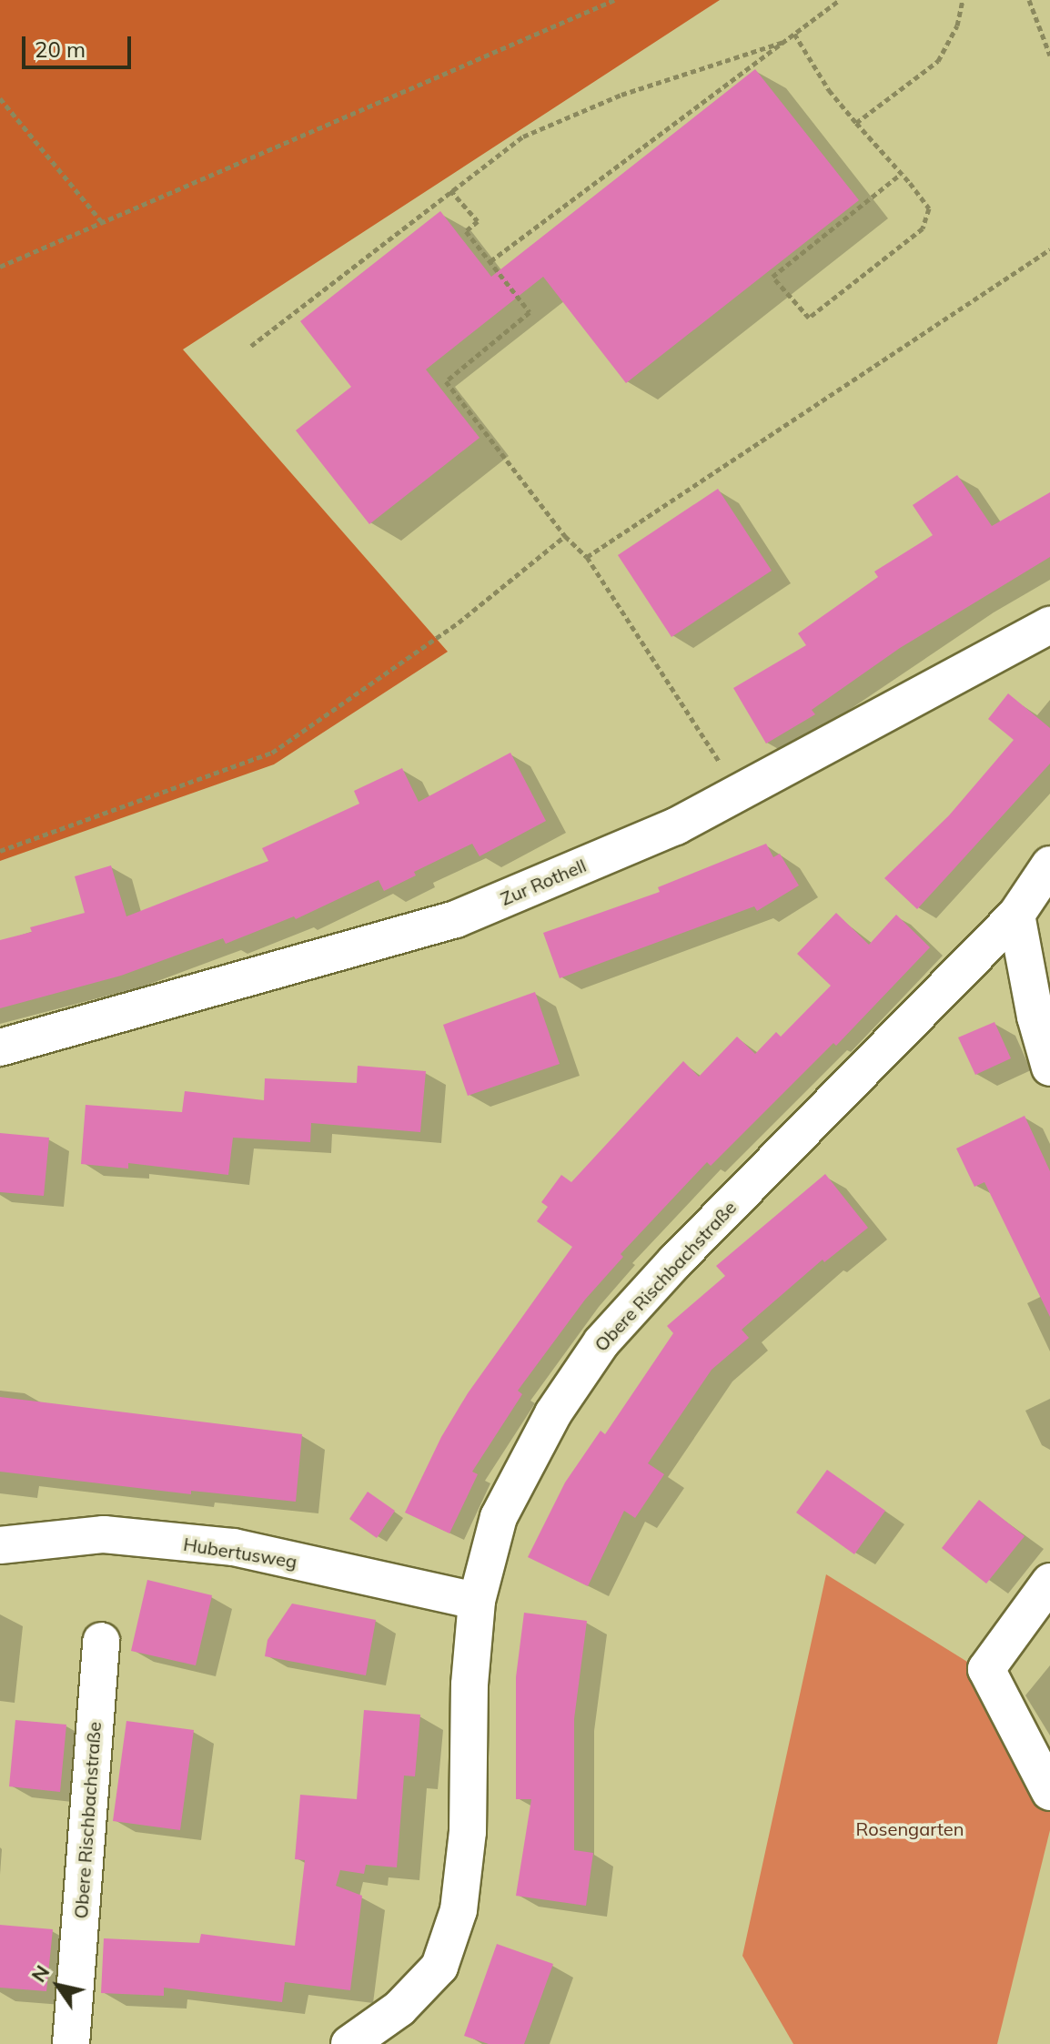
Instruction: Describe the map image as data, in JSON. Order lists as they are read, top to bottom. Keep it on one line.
{"streets":{"street":["Zur Rothell","Obere Rischbachstraße","Hubertusweg"]},"crossings":[["Obere Rischbachstraße","Hubertusweg"]],"parks":["Rosengarten"],"scale_bar":"20 m","north":"top left"}
